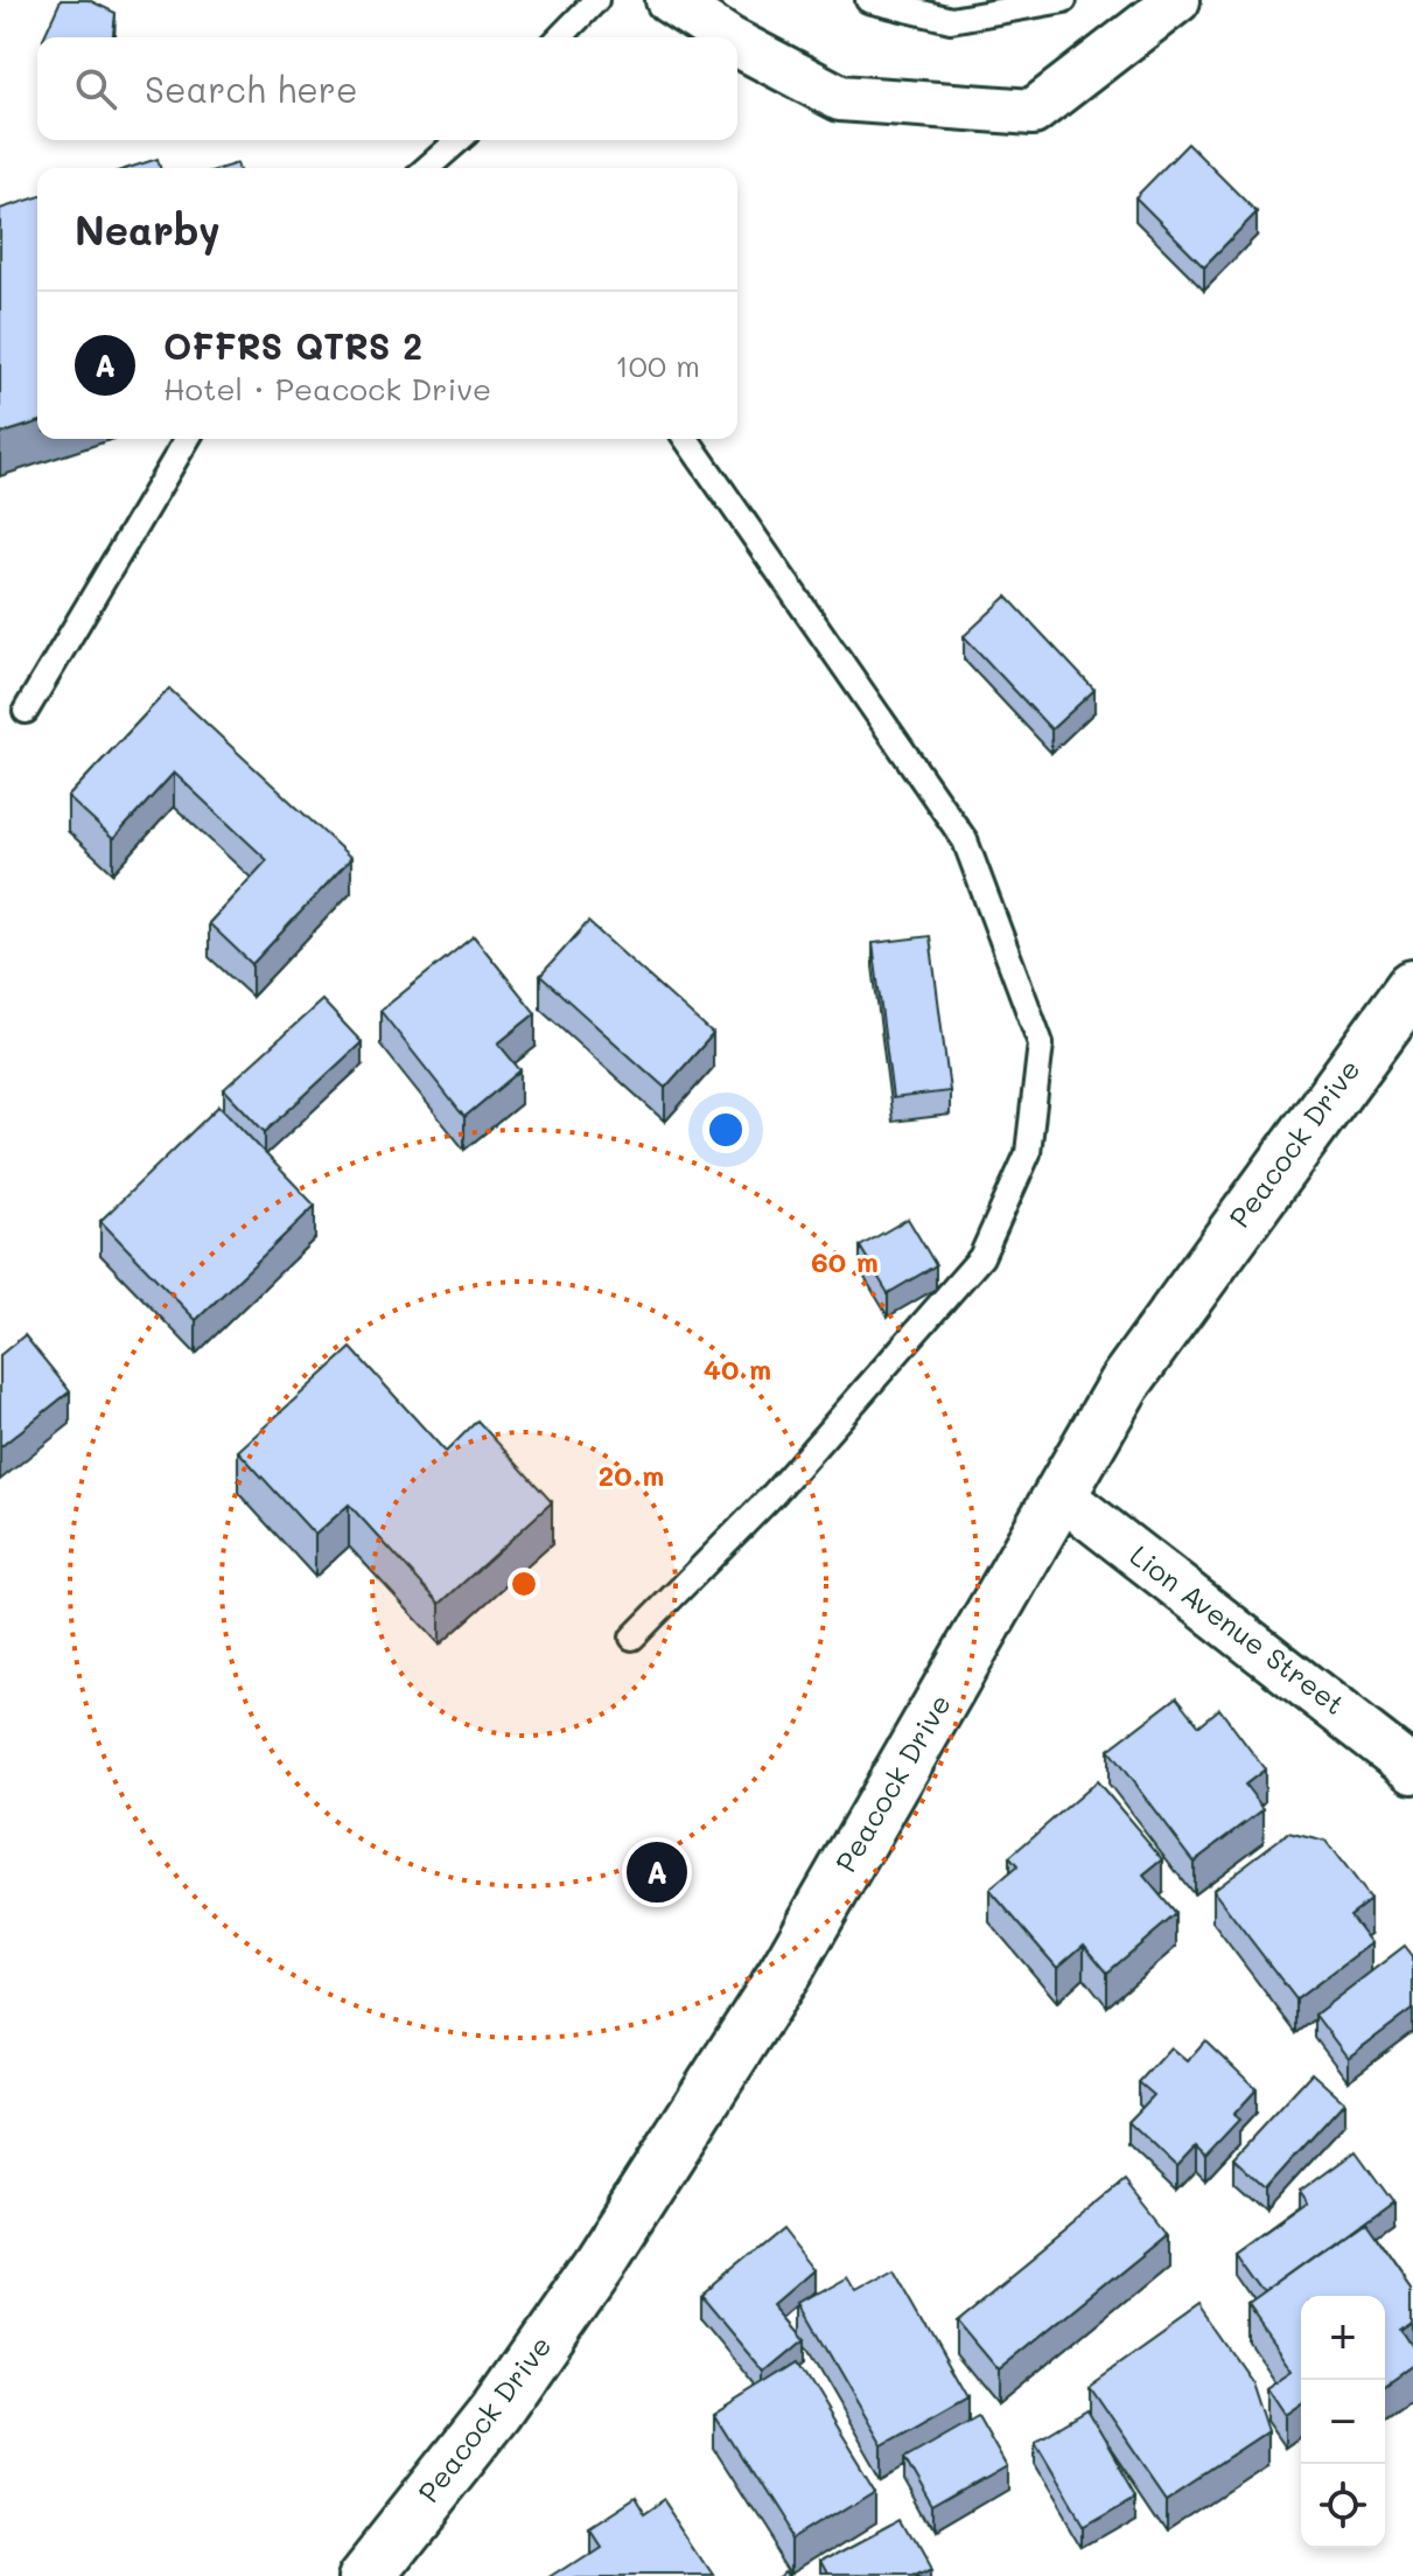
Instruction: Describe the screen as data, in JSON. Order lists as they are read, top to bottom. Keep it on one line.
{"streets":{"street":["Peacock Drive","Lion Avenue Street"]},"crossings":[["Peacock Drive","Lion Avenue Street"]],"page":{"search":"Search here","heading":"Nearby","list":[{"mark":"A","name":"OFFRS QTRS 2","note":"Hotel · Peacock Drive","value":"100 m"}],"pins":"A","map_buttons":["+","−"]},"rings":["60 m","40 m","20 m"]}
